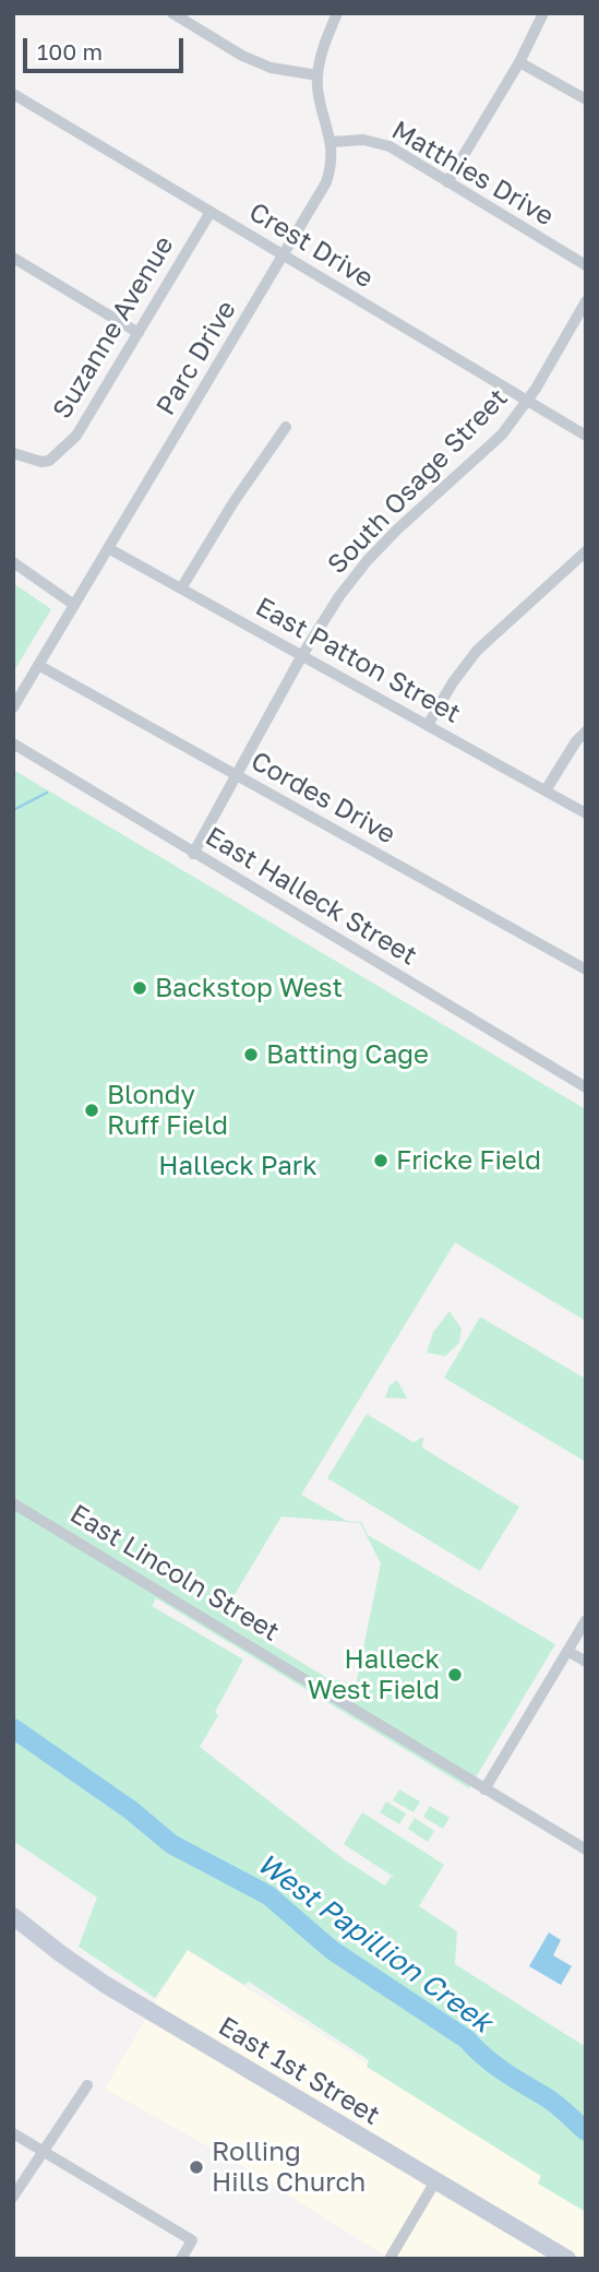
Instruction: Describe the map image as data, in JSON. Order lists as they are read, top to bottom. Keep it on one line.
{"streets":{"main road":["East 1st Street"],"street":["Matthies Drive","Crest Drive","Suzanne Avenue","Parc Drive","South Osage Street","East Patton Street","Cordes Drive","East Halleck Street","East Lincoln Street"]},"crossings":[["Matthies Drive","Parc Drive"],["Crest Drive","Suzanne Avenue"],["Crest Drive","Parc Drive"],["Crest Drive","South Osage Street"],["Parc Drive","East Patton Street"],["Parc Drive","Cordes Drive"],["South Osage Street","East Patton Street"],["South Osage Street","Cordes Drive"],["South Osage Street","East Halleck Street"]],"water":["West Papillion Creek"],"parks":["Halleck Park"],"places":["Backstop West","Batting Cage","Blondy Ruff Field","Fricke Field","Halleck West Field","Rolling Hills Church"],"scale_bar":"100 m"}
